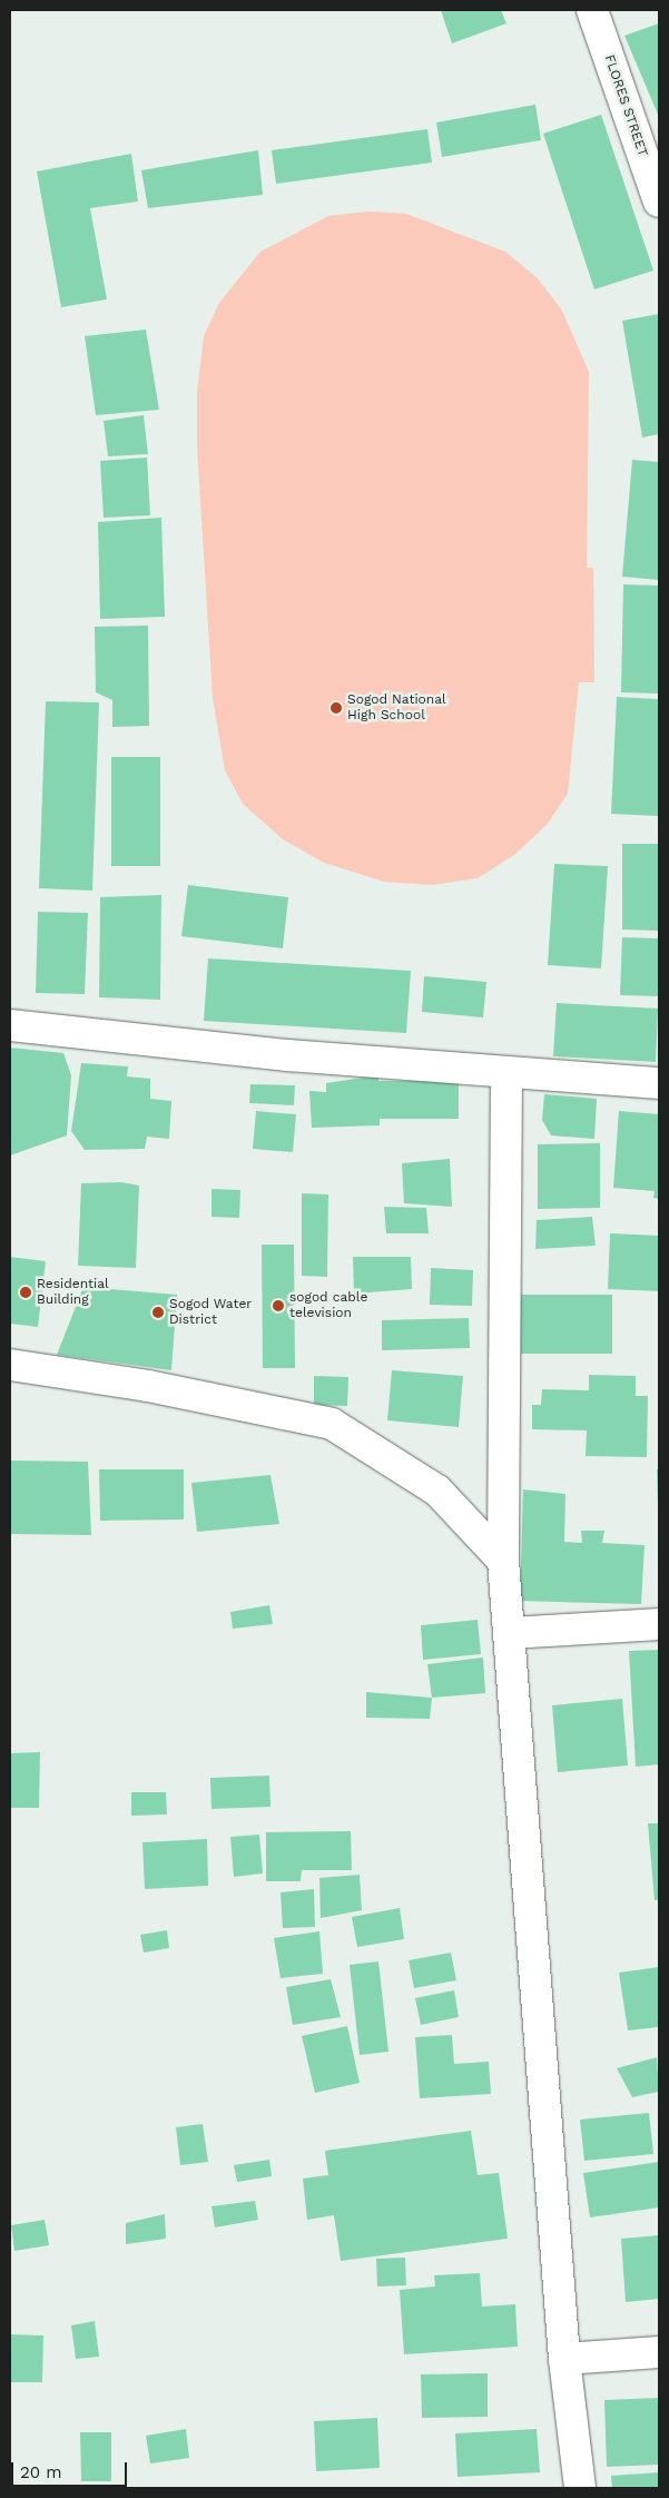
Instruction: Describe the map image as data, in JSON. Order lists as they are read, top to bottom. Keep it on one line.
{"streets":{"street":["FLORES STREET"]},"places":["Sogod National High School","Residential Building","sogod cable television","Sogod Water District"],"scale_bar":"20 m"}
